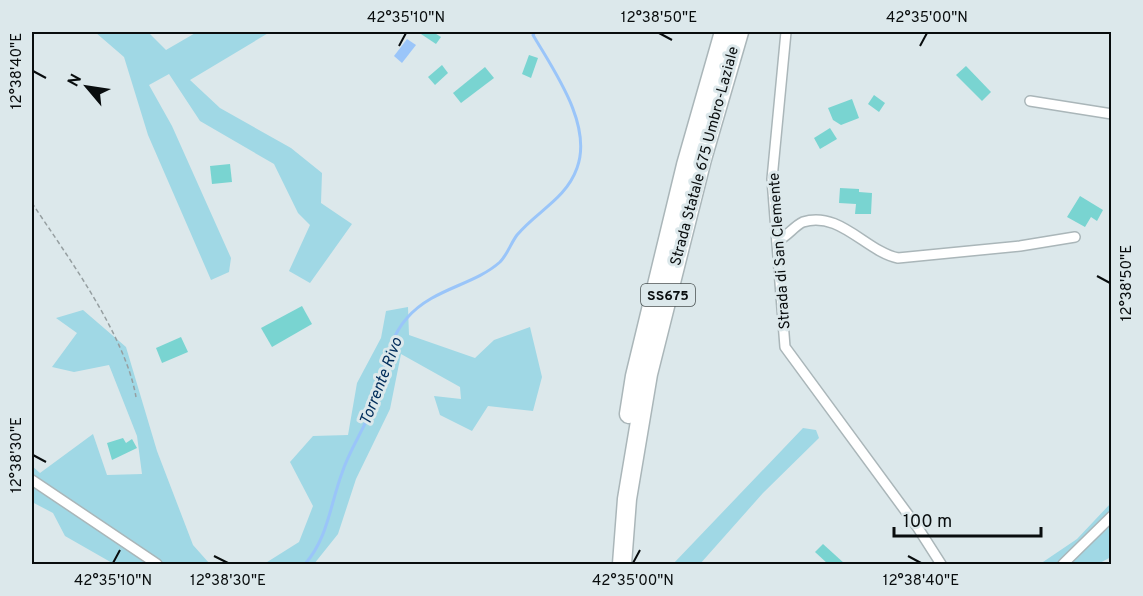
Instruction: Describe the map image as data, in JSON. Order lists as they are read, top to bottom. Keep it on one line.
{"streets":{"highway":["Strada Statale 675 Umbro-Laziale","SS675"],"street":["Strada di San Clemente"]},"water":["Torrente Rivo"],"scale_bar":"100 m","north":"top left","coordinates":["42°35'10\"N","12°38'50\"E","42°35'00\"N","12°38'40\"E","12°38'30\"E"]}
